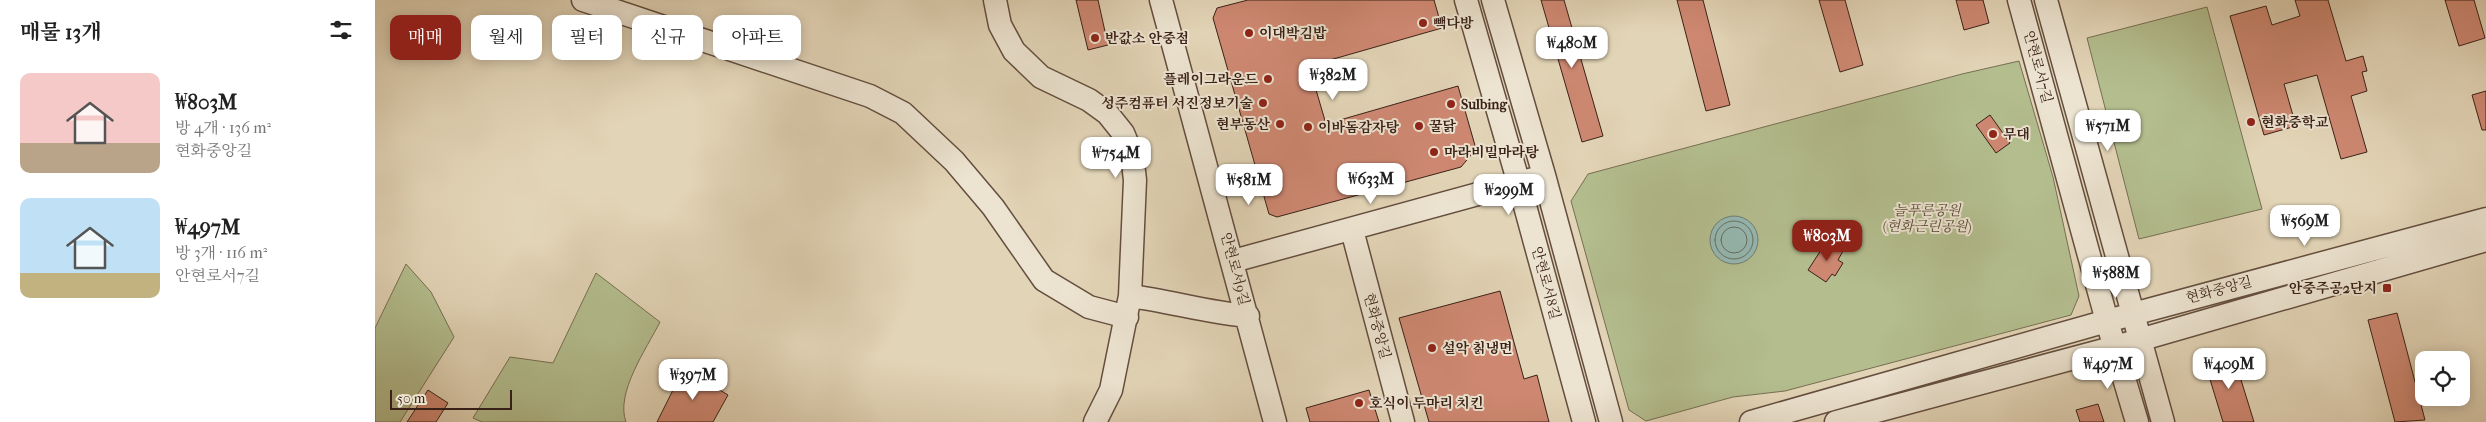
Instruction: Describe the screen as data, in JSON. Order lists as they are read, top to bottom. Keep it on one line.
{"streets":{"street":["안현로서7길","안현로서9길","안현로서8길","현화중앙길"]},"crossings":[["안현로서7길","현화중앙길"]],"parks":["늘푸른공원 (현화근린공원)"],"places":{"other":["빽다방","이대박김밥","반값소 안중점","플레이그라운드","성주컴퓨터 서진정보기술","Sulbing","현화중학교","현부동산","꿀닭","이바돔감자탕","무대","마라비밀마라탕","설악 칡냉면","호식이 두마리 치킨"],"transit":["안중주공2단지"]},"scale_bar":"50 m","page":{"heading":"매물 13개","chip":["매매","월세","필터","신규","아파트"],"price":["₩480M","₩382M","₩571M","₩754M","₩633M","₩581M","₩299M","₩569M","₩803M","₩588M","₩497M","₩409M","₩397M"],"list":[{"name":"₩803M","note":"방 4개 · 136 m² · 현화중앙길"},{"name":"₩497M","note":"방 3개 · 116 m² · 안현로서7길"}],"scale":"50 m"}}
